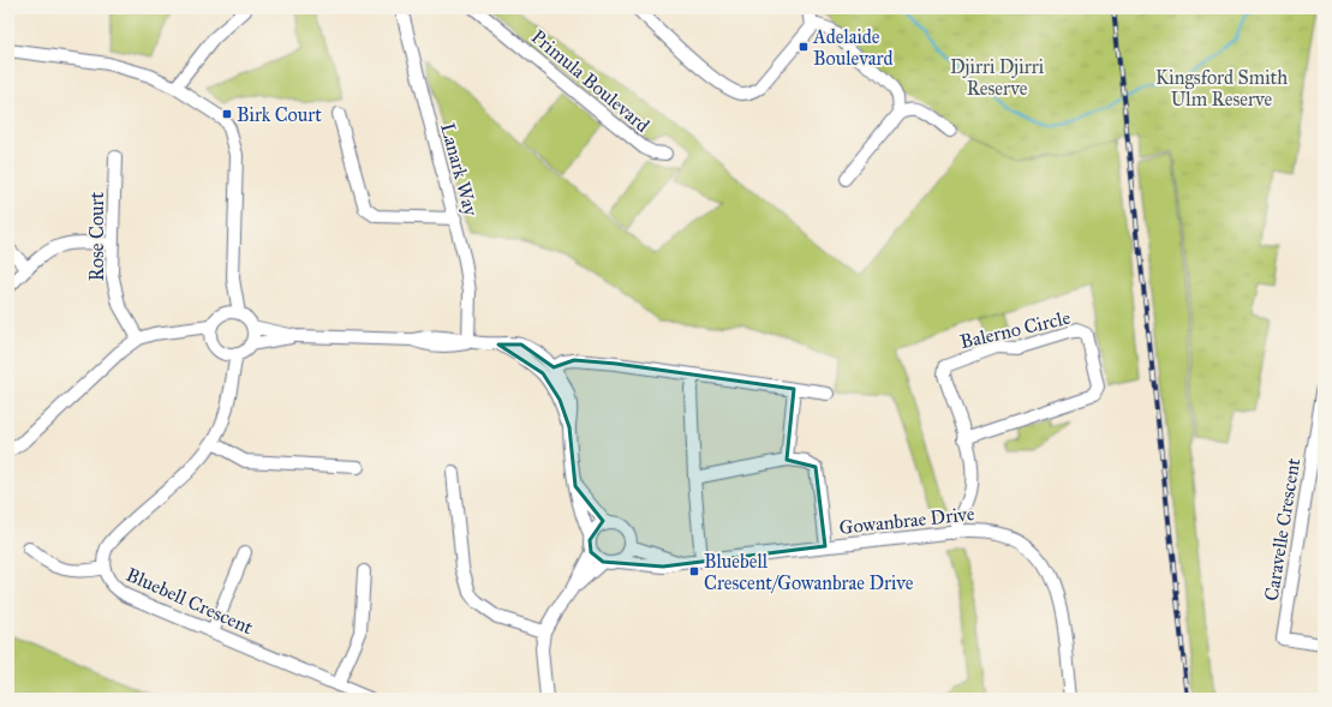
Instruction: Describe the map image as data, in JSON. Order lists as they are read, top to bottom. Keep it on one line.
{"streets":{"street":["Primula Boulevard","Lanark Way","Rose Court","Balerno Circle","Gowanbrae Drive","Caravelle Crescent","Bluebell Crescent"]},"crossings":[["Balerno Circle","Gowanbrae Drive"]],"parks":["Djirri Djirri Reserve","Kingsford Smith Ulm Reserve"],"places":{"transit":["Adelaide Boulevard","Birk Court","Bluebell Crescent/Gowanbrae Drive"]}}
